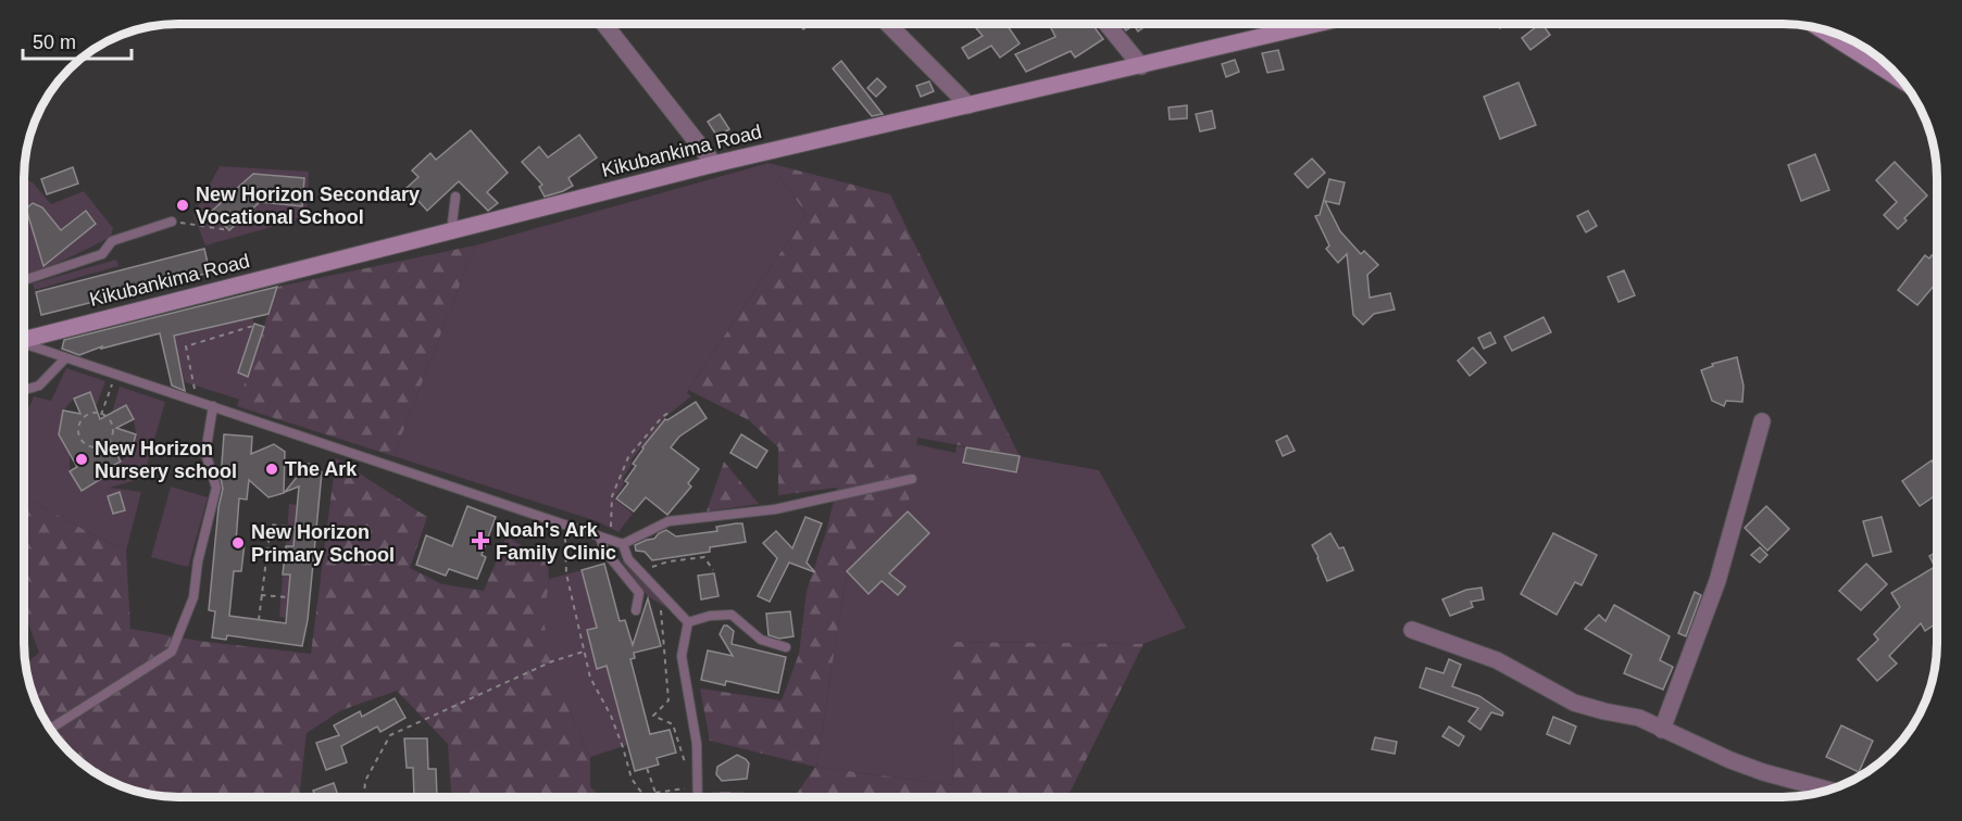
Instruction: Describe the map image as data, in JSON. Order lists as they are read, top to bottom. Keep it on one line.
{"streets":{"street":["Kikubankima Road"]},"places":{"other":["New Horizon Secondary Vocational School","New Horizon Nursery school","The Ark","New Horizon Primary School"],"health":["Noah's Ark Family Clinic"]},"scale_bar":"50 m"}
